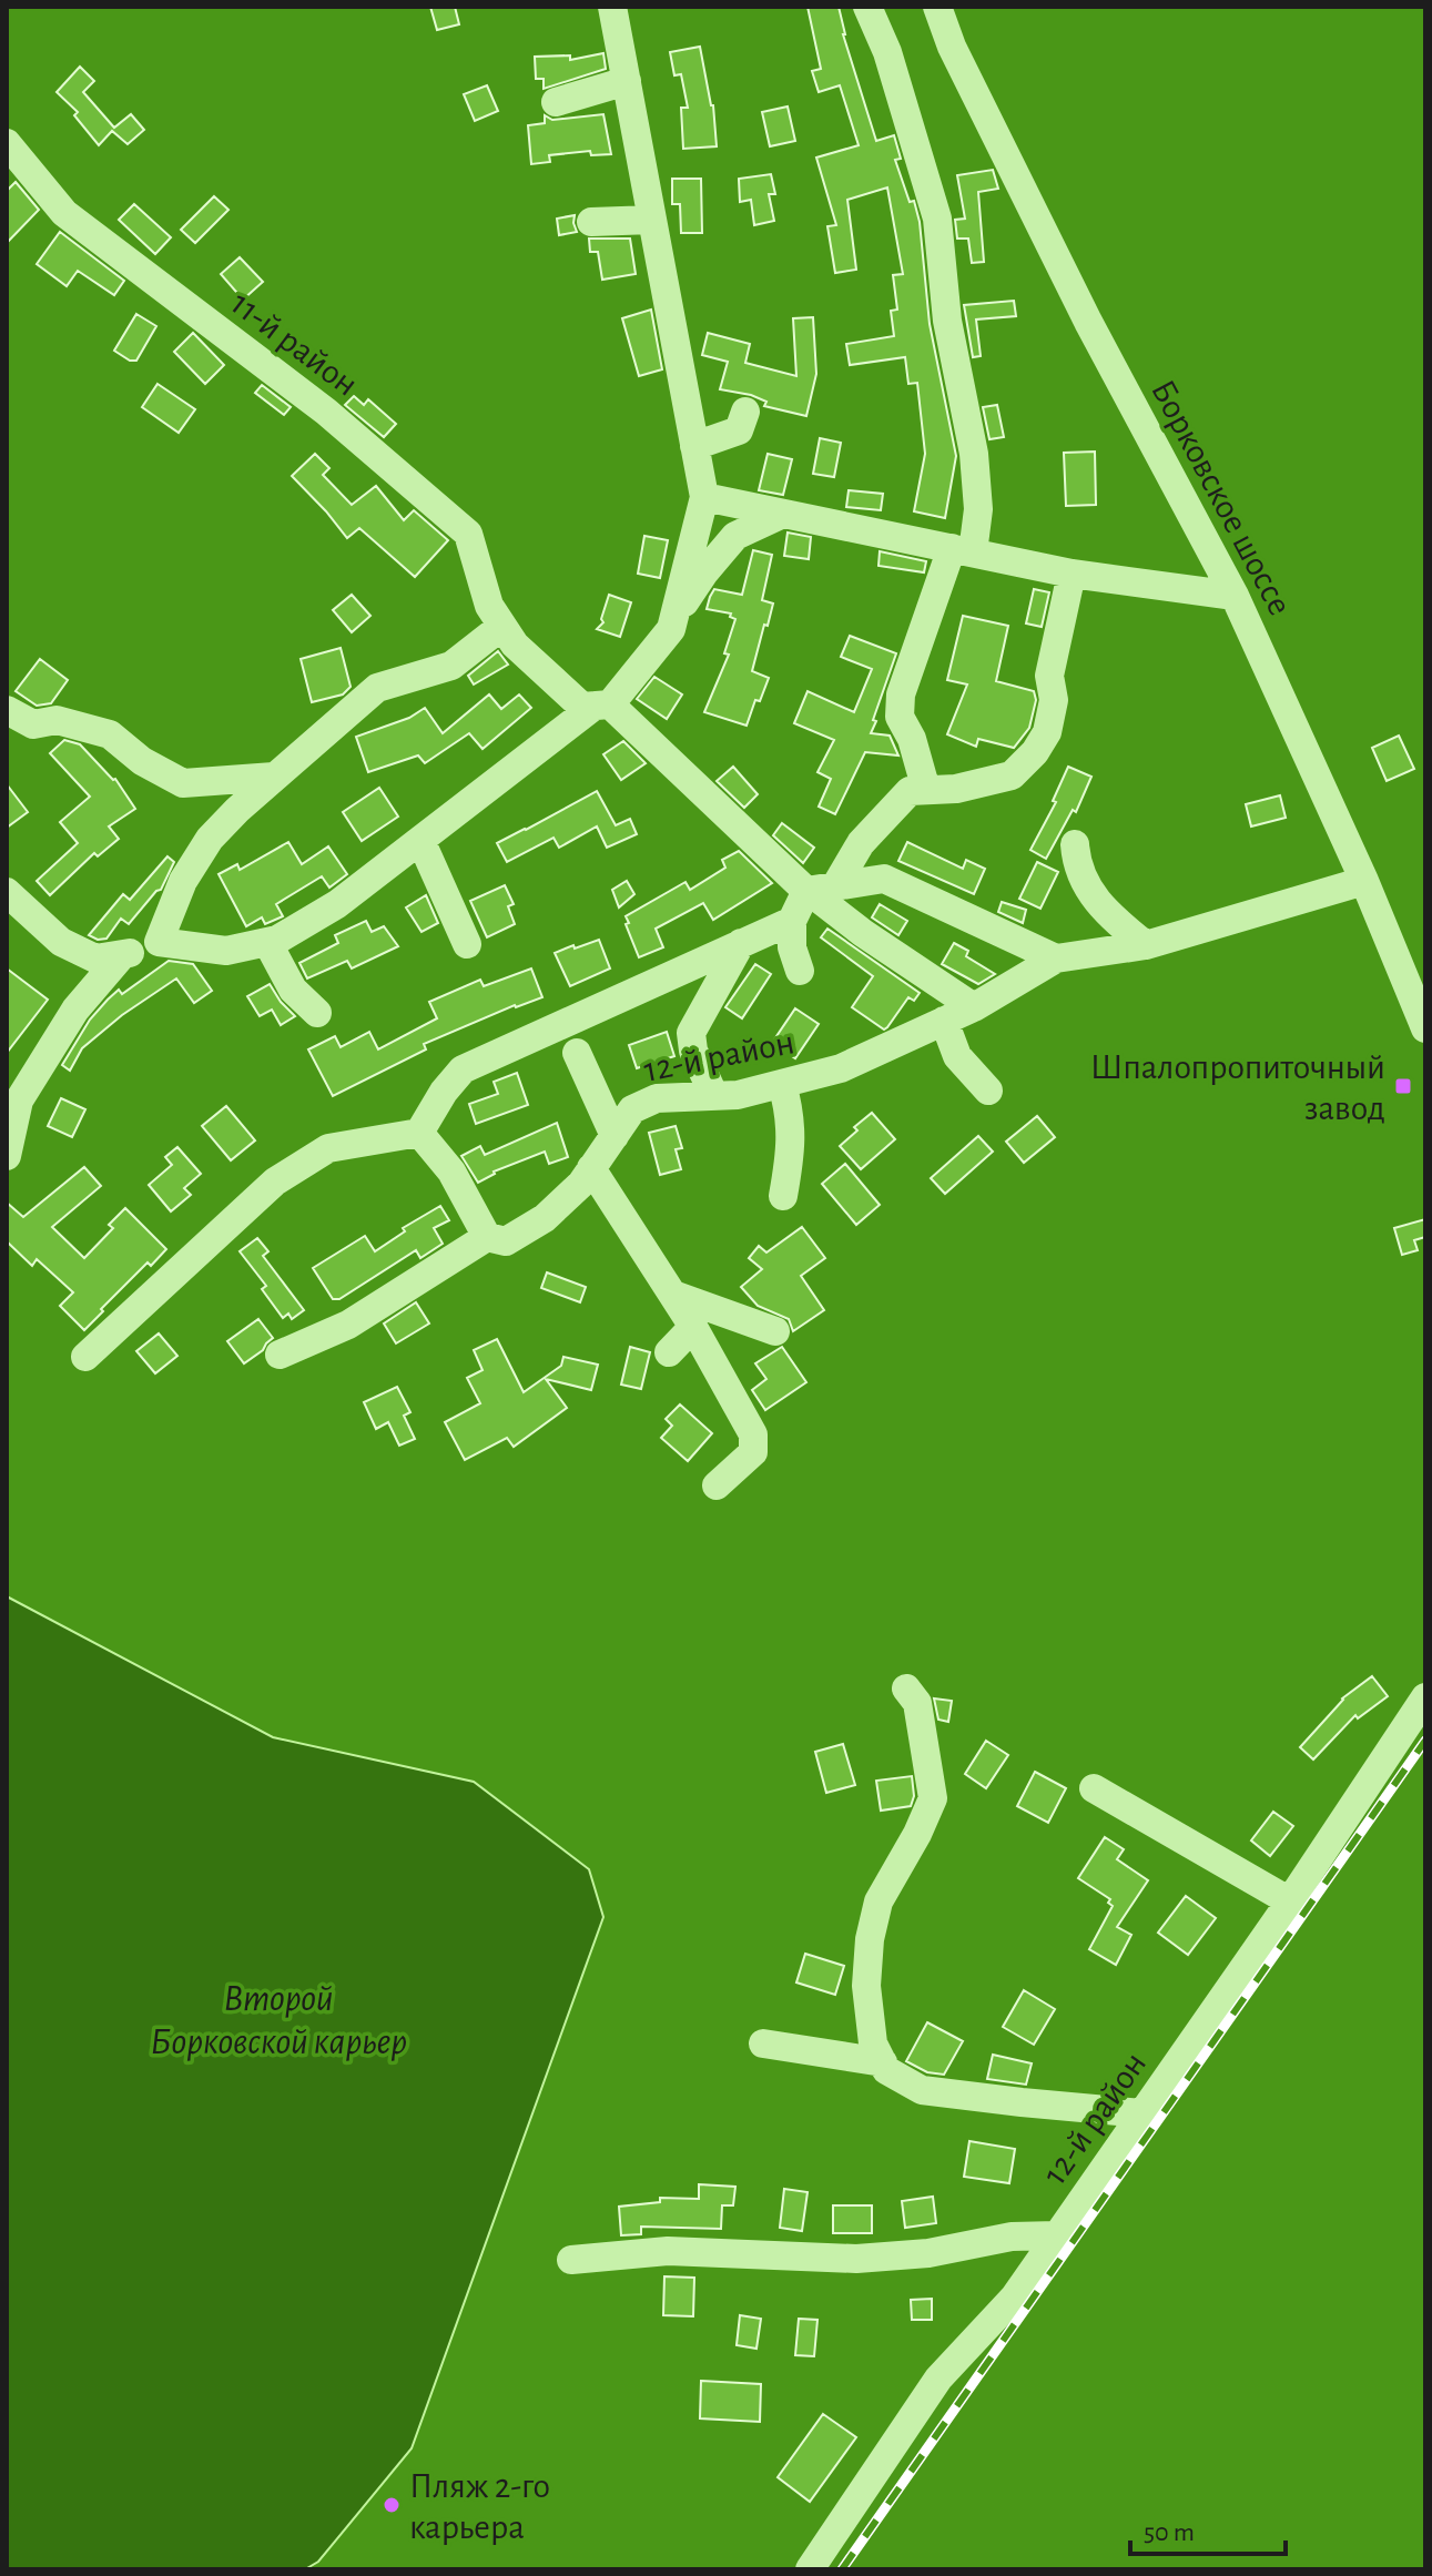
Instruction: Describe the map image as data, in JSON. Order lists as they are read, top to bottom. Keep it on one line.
{"streets":{"street":["11-й район","Борковское шоссе","12-й район"]},"water":["Второй Борковской карьер"],"places":{"transit":["Шпалопропиточный завод"],"other":["Пляж 2-го карьера"]},"scale_bar":"50 m"}
